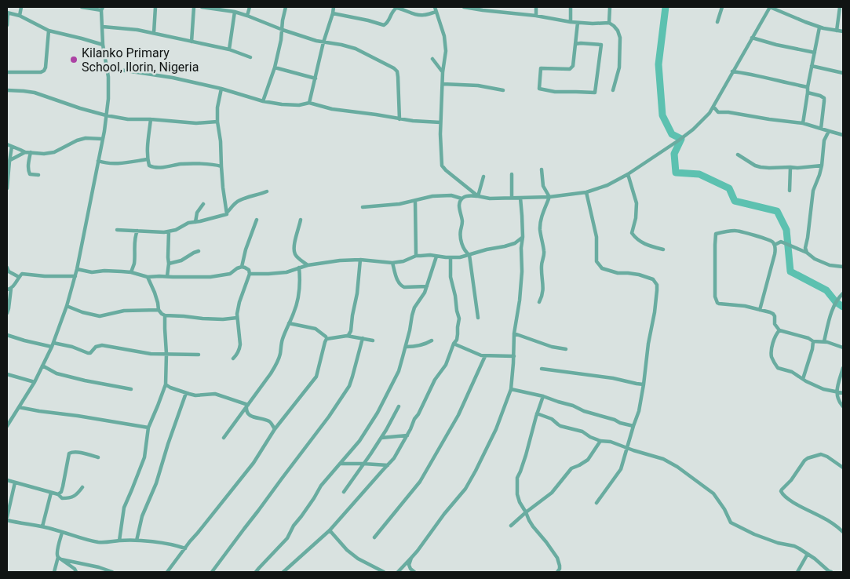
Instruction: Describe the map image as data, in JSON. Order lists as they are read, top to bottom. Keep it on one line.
{"places":["Kilanko Primary School, Ilorin, Nigeria"]}
